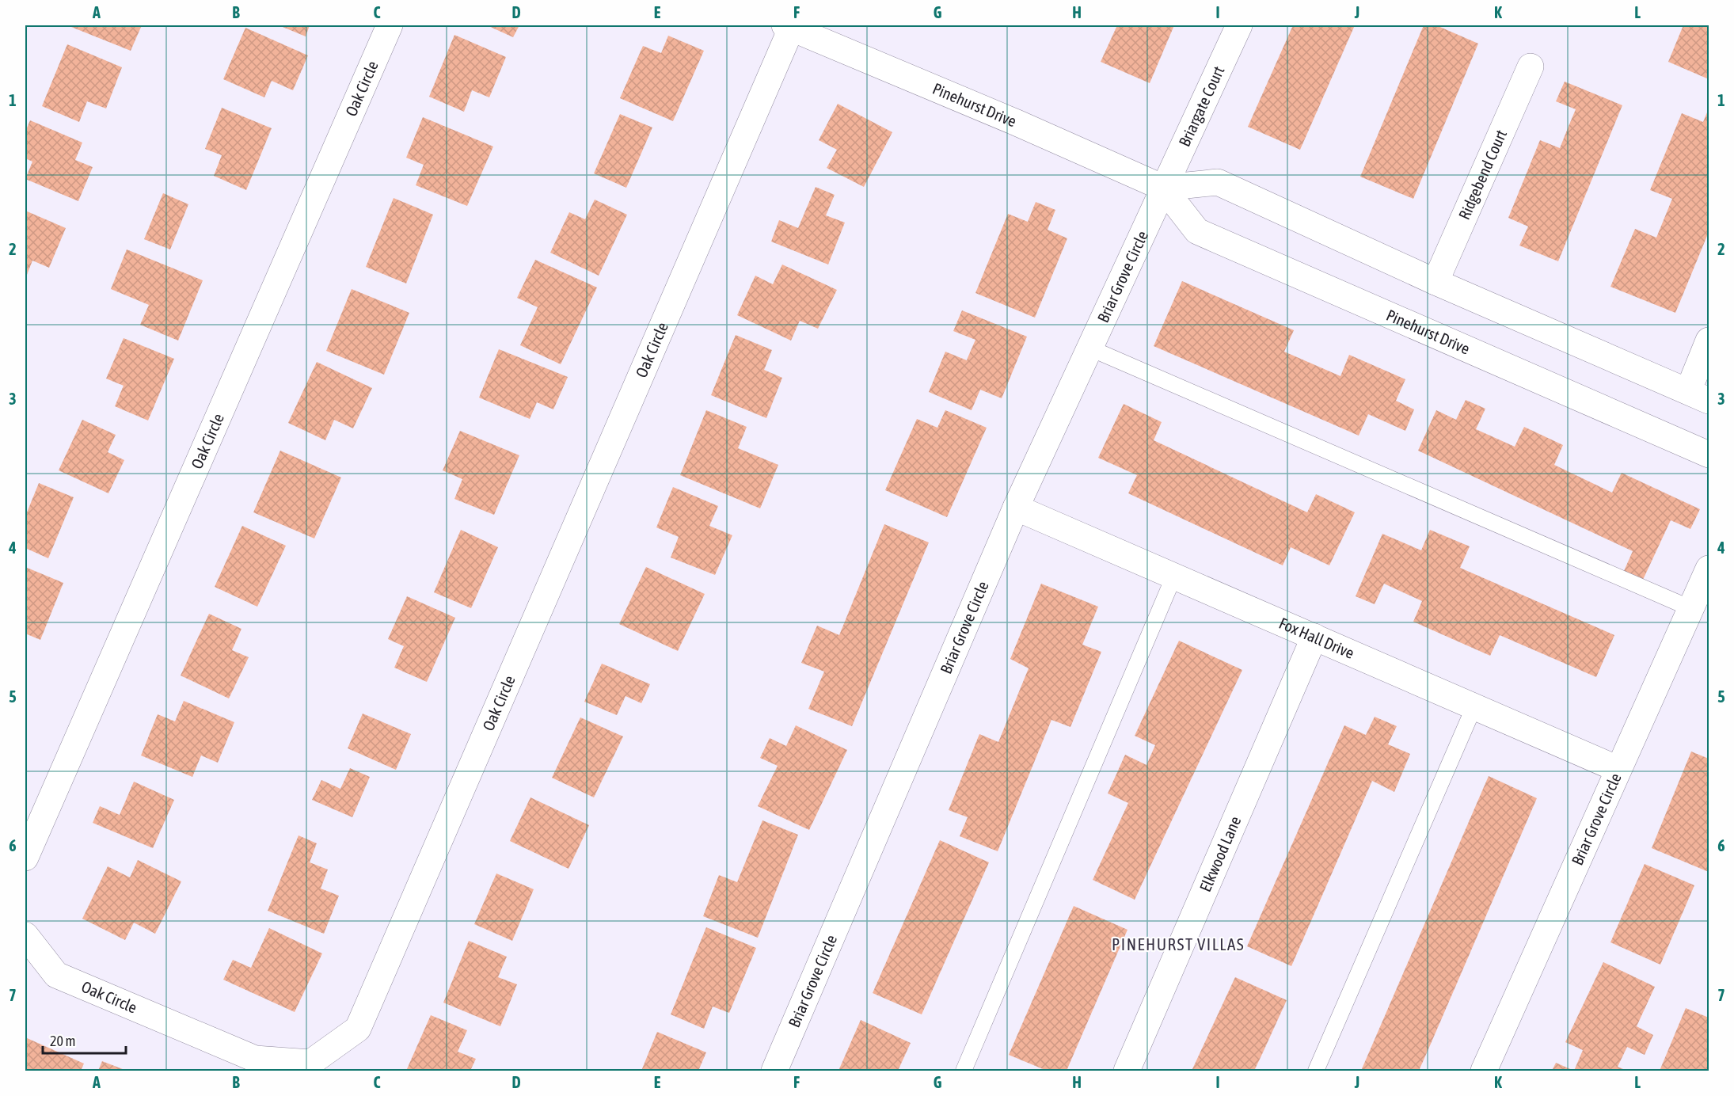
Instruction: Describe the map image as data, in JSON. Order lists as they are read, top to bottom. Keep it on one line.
{"streets":{"street":["Oak Circle","Pinehurst Drive","Briargate Court","Ridgebend Court","Briar Grove Circle","Fox Hall Drive","Elkwood Lane"]},"crossings":[["Oak Circle","Pinehurst Drive"],["Pinehurst Drive","Briargate Court"],["Pinehurst Drive","Ridgebend Court"],["Pinehurst Drive","Briar Grove Circle"],["Briargate Court","Briar Grove Circle"],["Briar Grove Circle","Fox Hall Drive"],["Fox Hall Drive","Elkwood Lane"]],"districts":["PINEHURST VILLAS"],"scale_bar":"20 m","grid":{"columns":["A","B","C","D","E","F","G","H","I","J","K","L"],"rows":["1","2","3","4","5","6","7"]}}
